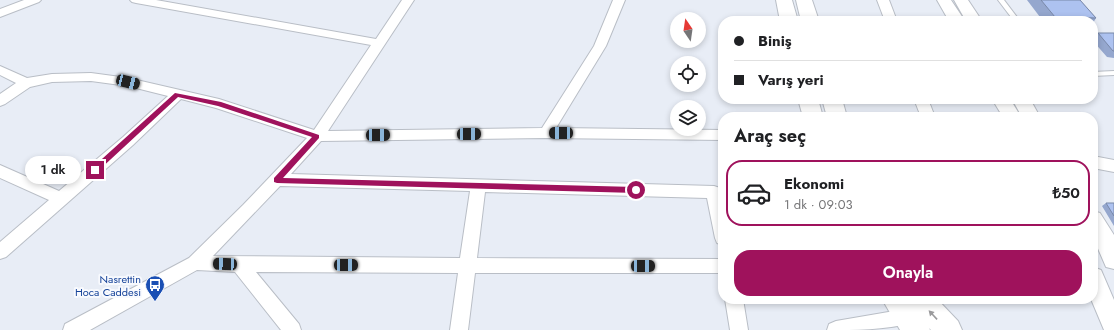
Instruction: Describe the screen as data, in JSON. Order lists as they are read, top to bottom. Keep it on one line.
{"places":{"bus stop":["Nasrettin Hoca Caddesi"]},"north":"top","page":{"banner":["Biniş","Varış yeri"],"heading":"Araç seç","bubble":"1 dk","list":[{"name":"Ekonomi","note":"1 dk · 09:03","value":"₺50"}],"buttons":"Onayla"}}
